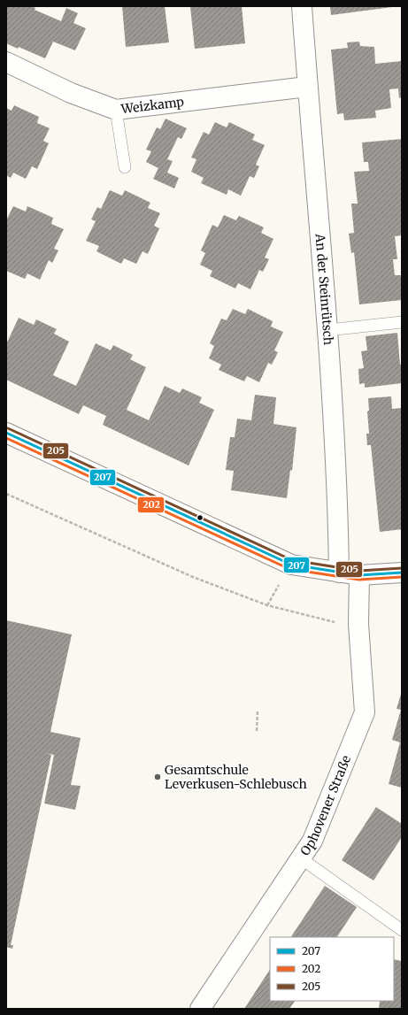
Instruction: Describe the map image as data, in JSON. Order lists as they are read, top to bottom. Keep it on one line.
{"streets":{"street":["Weizkamp","An der Steinrütsch","Ophovener Straße"]},"crossings":[["Weizkamp","An der Steinrütsch"]],"places":["Gesamtschule Leverkusen-Schlebusch"],"lines":["transit line 205","transit line 207","transit line 202"],"legend":["207","202","205"]}
